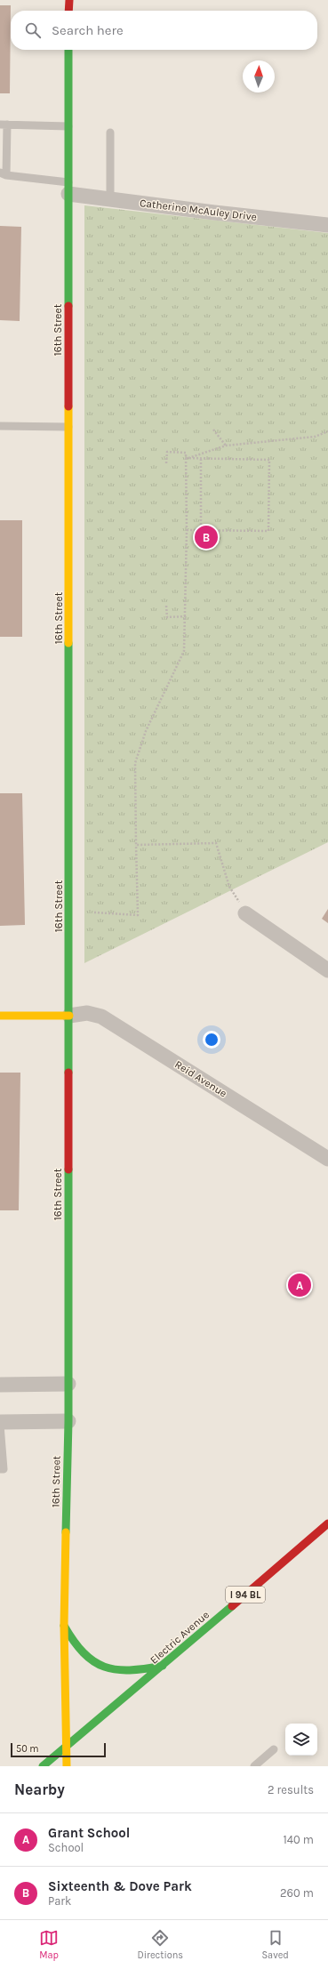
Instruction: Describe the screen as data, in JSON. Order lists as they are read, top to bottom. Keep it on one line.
{"streets":{"street":["Catherine McAuley Drive","16th Street","Reid Avenue","I 94 BL","Electric Avenue"]},"crossings":[["Catherine McAuley Drive","16th Street"],["16th Street","Reid Avenue"],["16th Street","Electric Avenue"]],"scale_bar":"50 m","north":"top","page":{"search":"Search here","pins":["B","A"],"scale":"50 m","heading":["Nearby","2 results"],"list":[{"mark":"A","name":"Grant School","note":"School","value":"140 m"},{"mark":"B","name":"Sixteenth & Dove Park","note":"Park","value":"260 m"}],"nav":["Map","Directions","Saved"]}}
